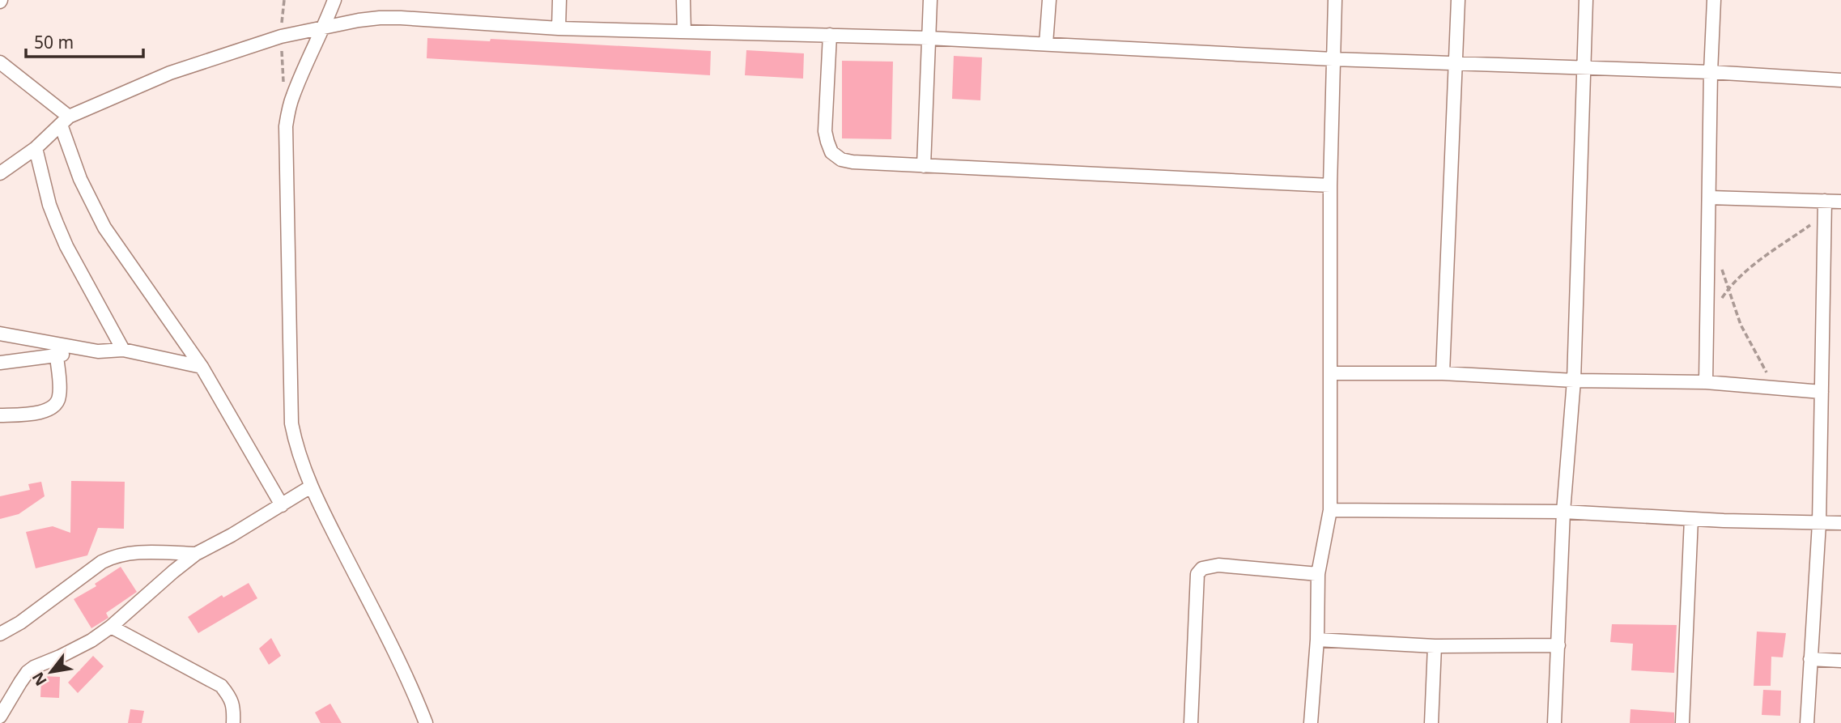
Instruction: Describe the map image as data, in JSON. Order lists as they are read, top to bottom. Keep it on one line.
{"scale_bar":"50 m","north":"bottom left"}
